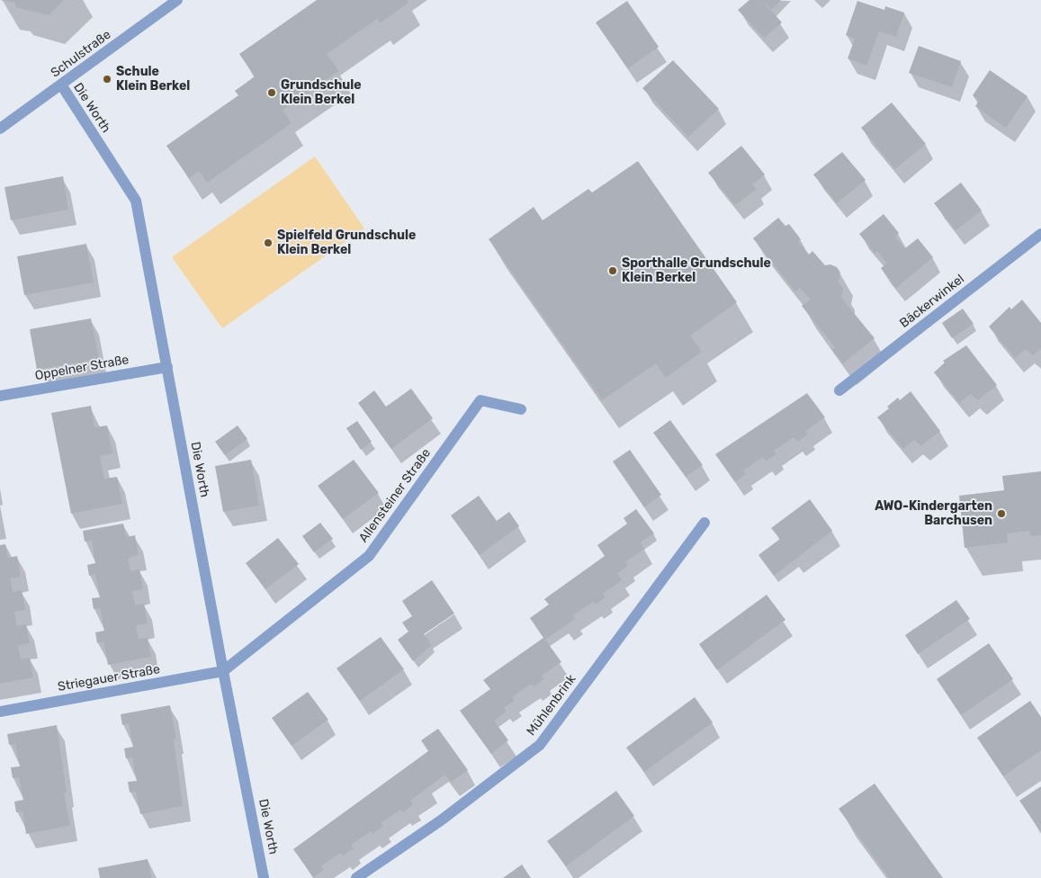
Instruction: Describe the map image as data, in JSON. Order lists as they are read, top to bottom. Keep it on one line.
{"streets":{"street":["Schulstraße","Die Worth","Bäckerwinkel","Oppelner Straße","Allensteiner Straße","Striegauer Straße","Mühlenbrink"]},"crossings":[["Schulstraße","Die Worth"],["Die Worth","Oppelner Straße"],["Die Worth","Allensteiner Straße"],["Die Worth","Striegauer Straße"],["Allensteiner Straße","Striegauer Straße"]],"places":["Schule Klein Berkel","Grundschule Klein Berkel","Spielfeld Grundschule Klein Berkel","Sporthalle Grundschule Klein Berkel","AWO-Kindergarten Barchusen"]}
